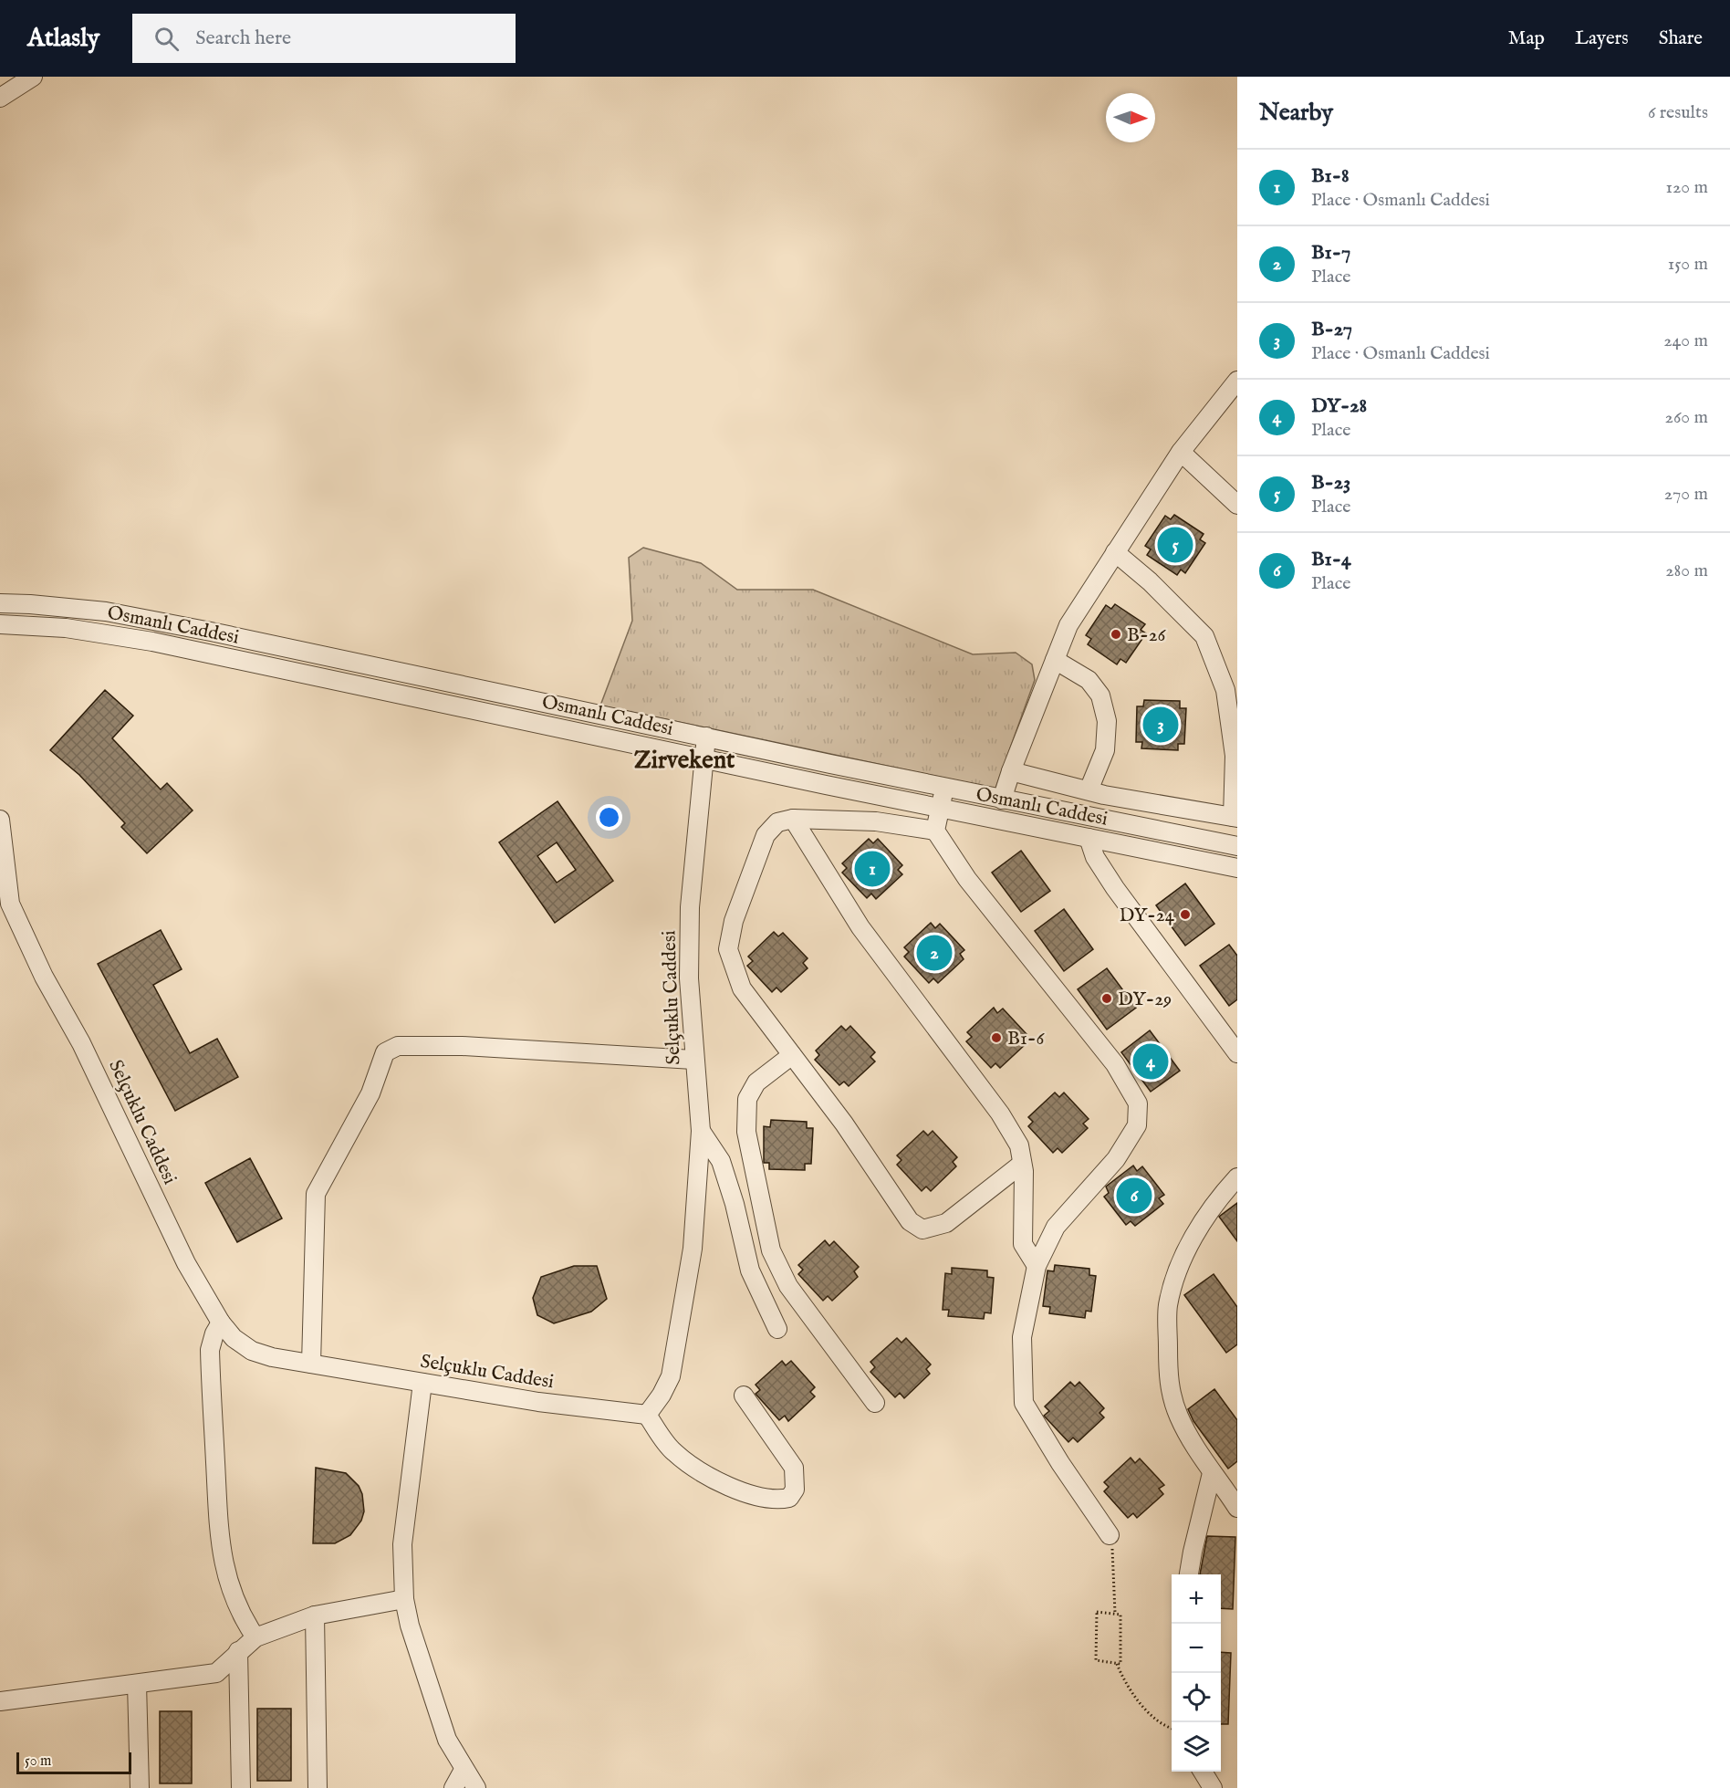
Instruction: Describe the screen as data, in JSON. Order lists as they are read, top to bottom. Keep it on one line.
{"streets":{"street":["Osmanlı Caddesi","Selçuklu Caddesi"]},"crossings":[["Osmanlı Caddesi","Selçuklu Caddesi"]],"districts":["Zirvekent"],"places":["B-26","DY-24","DY-29","B1-6"],"scale_bar":"50 m","north":"right","page":{"header":"Atlasly","search":"Search here","nav":["Map","Layers","Share"],"heading":["Nearby","6 results"],"list":[{"mark":"1","name":"B1-8","note":"Place · Osmanlı Caddesi","value":"120 m"},{"mark":"2","name":"B1-7","note":"Place","value":"150 m"},{"mark":"3","name":"B-27","note":"Place · Osmanlı Caddesi","value":"240 m"},{"mark":"4","name":"DY-28","note":"Place","value":"260 m"},{"mark":"5","name":"B-23","note":"Place","value":"270 m"},{"mark":"6","name":"B1-4","note":"Place","value":"280 m"}],"pins":["5","3","1","2","4","6"],"map_buttons":["+","−"],"scale":"50 m"}}
